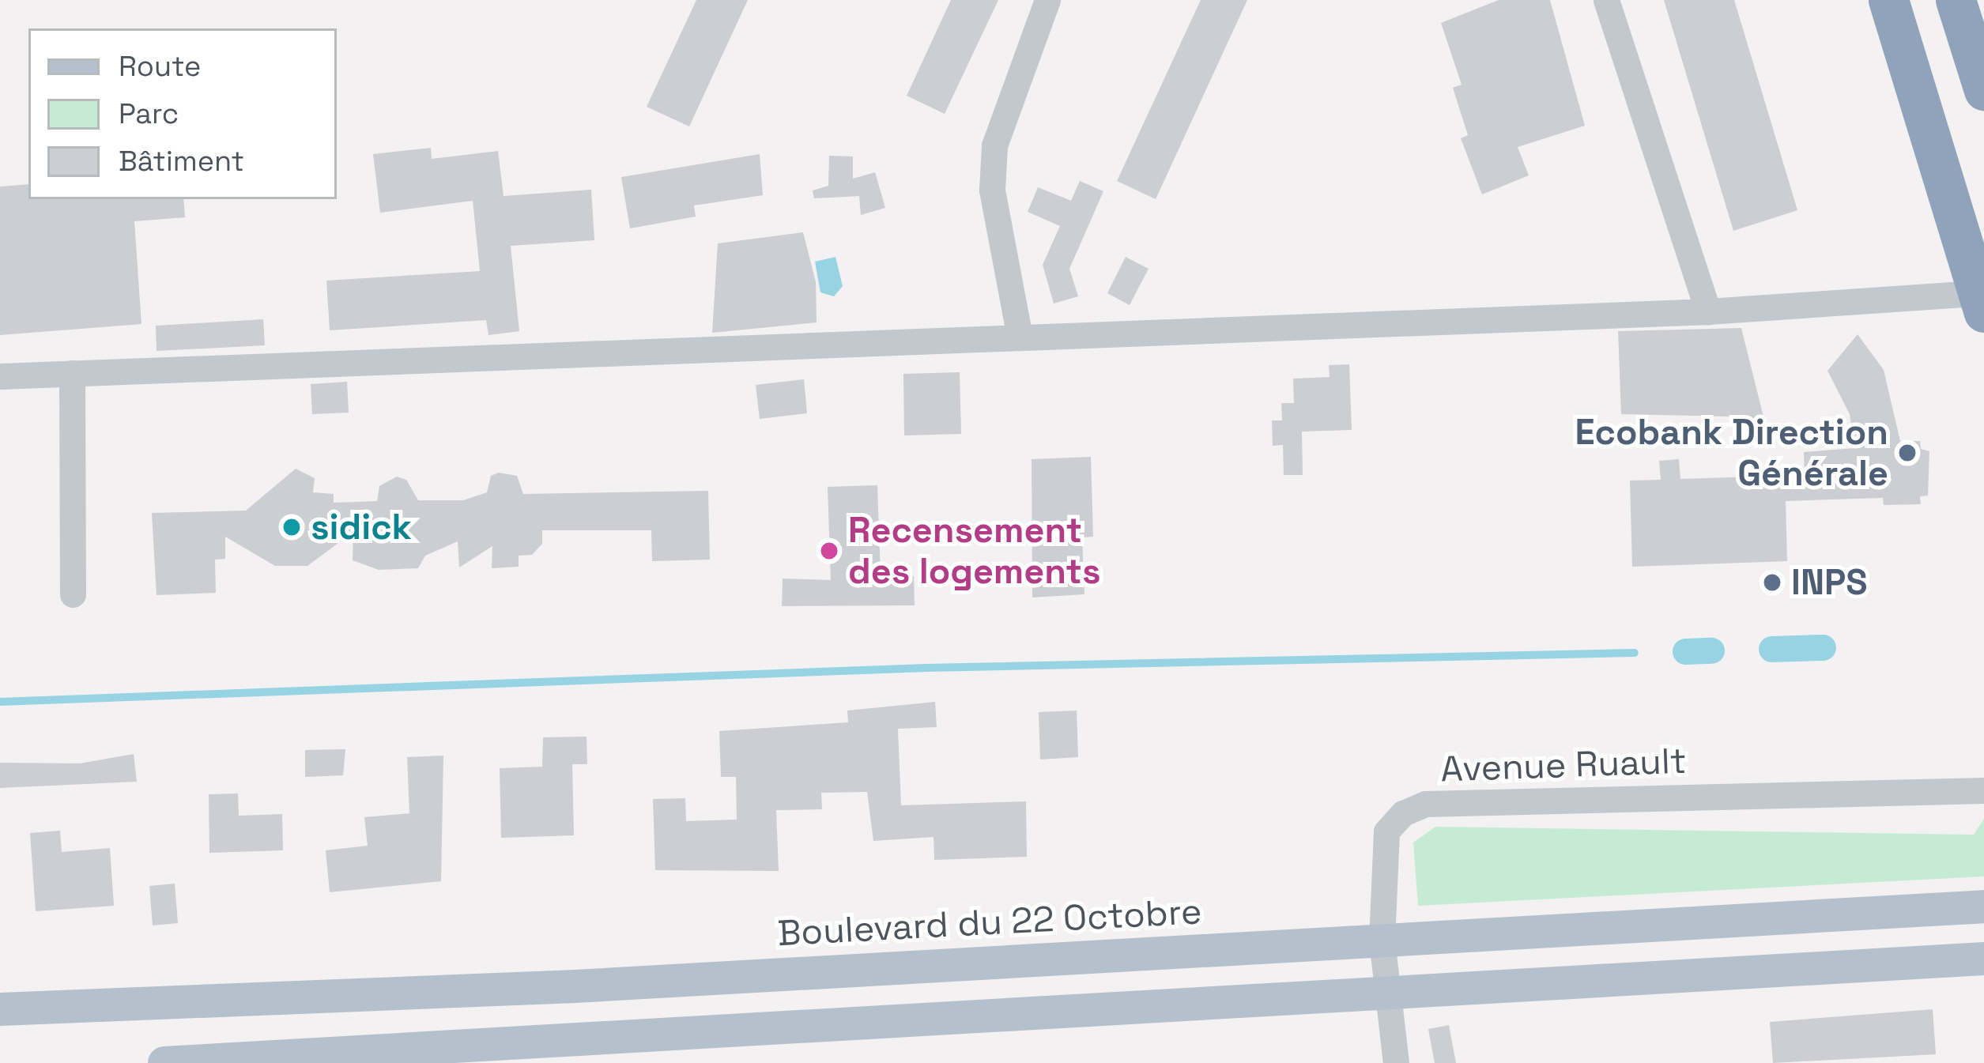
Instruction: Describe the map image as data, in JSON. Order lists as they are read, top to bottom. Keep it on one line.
{"streets":{"main road":["Boulevard du 22 Octobre"],"street":["Avenue Ruault"]},"crossings":[["Avenue Ruault","Boulevard du 22 Octobre"]],"places":["Ecobank Direction Générale","sidick","Recensement des logements","INPS"],"legend":["Route","Parc","Bâtiment"]}
